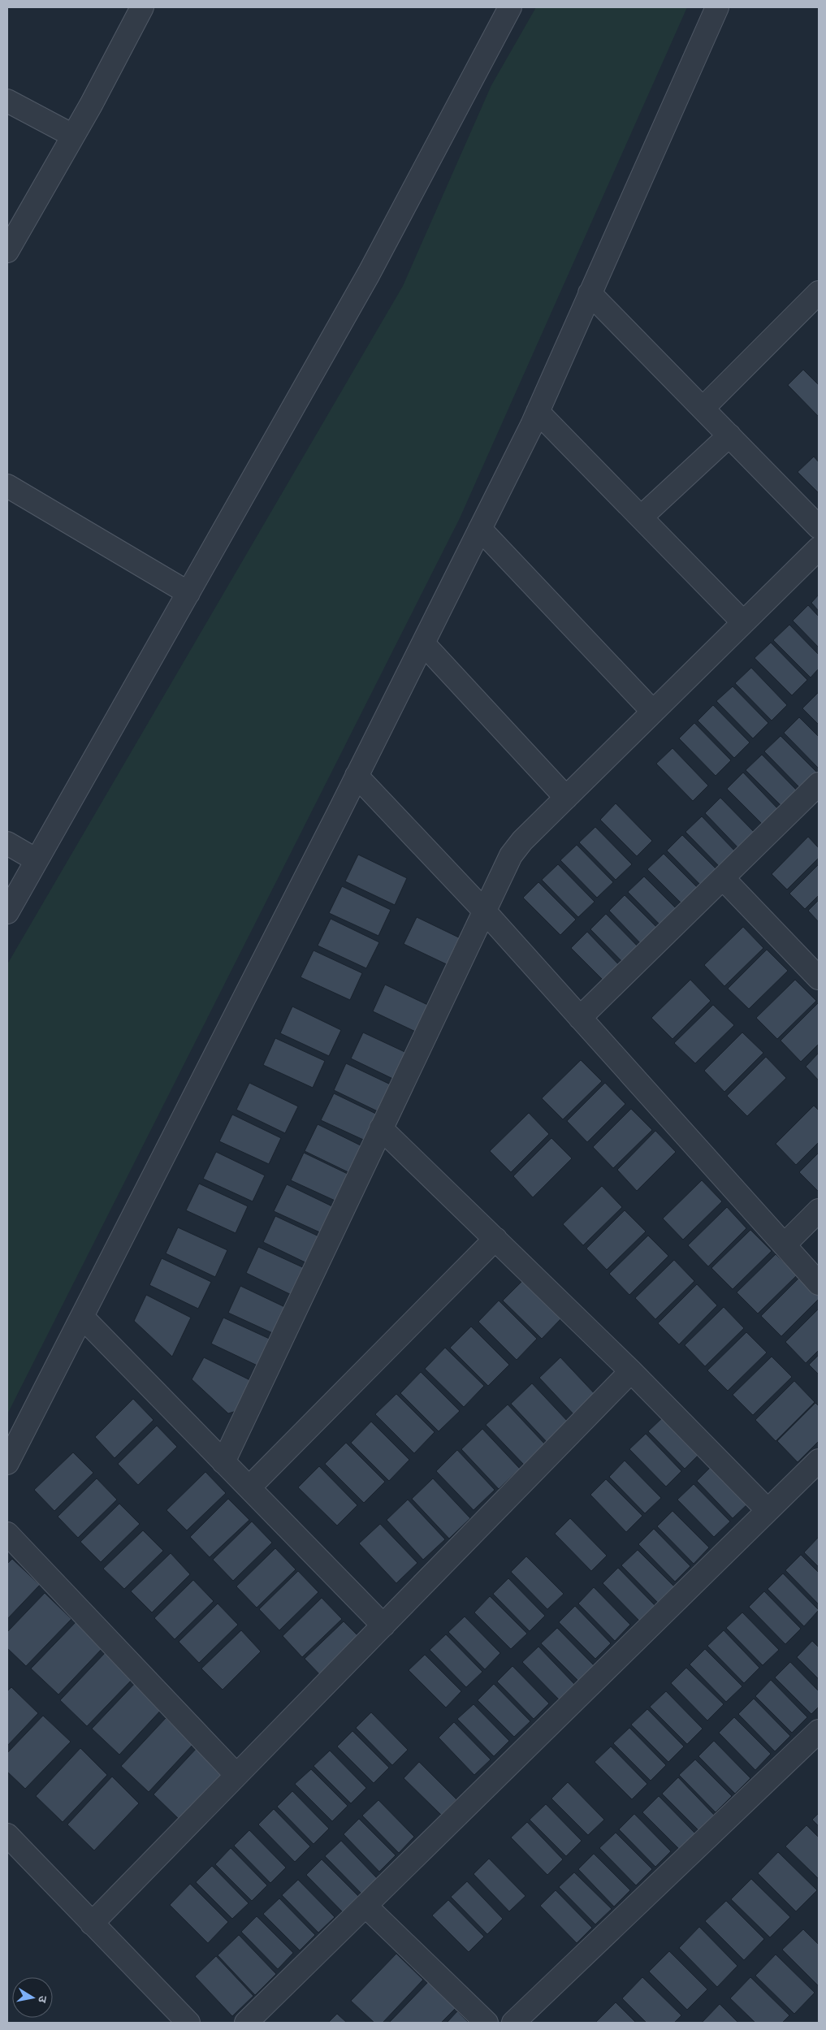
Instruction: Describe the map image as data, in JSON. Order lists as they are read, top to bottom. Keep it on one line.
{"north":"right"}
